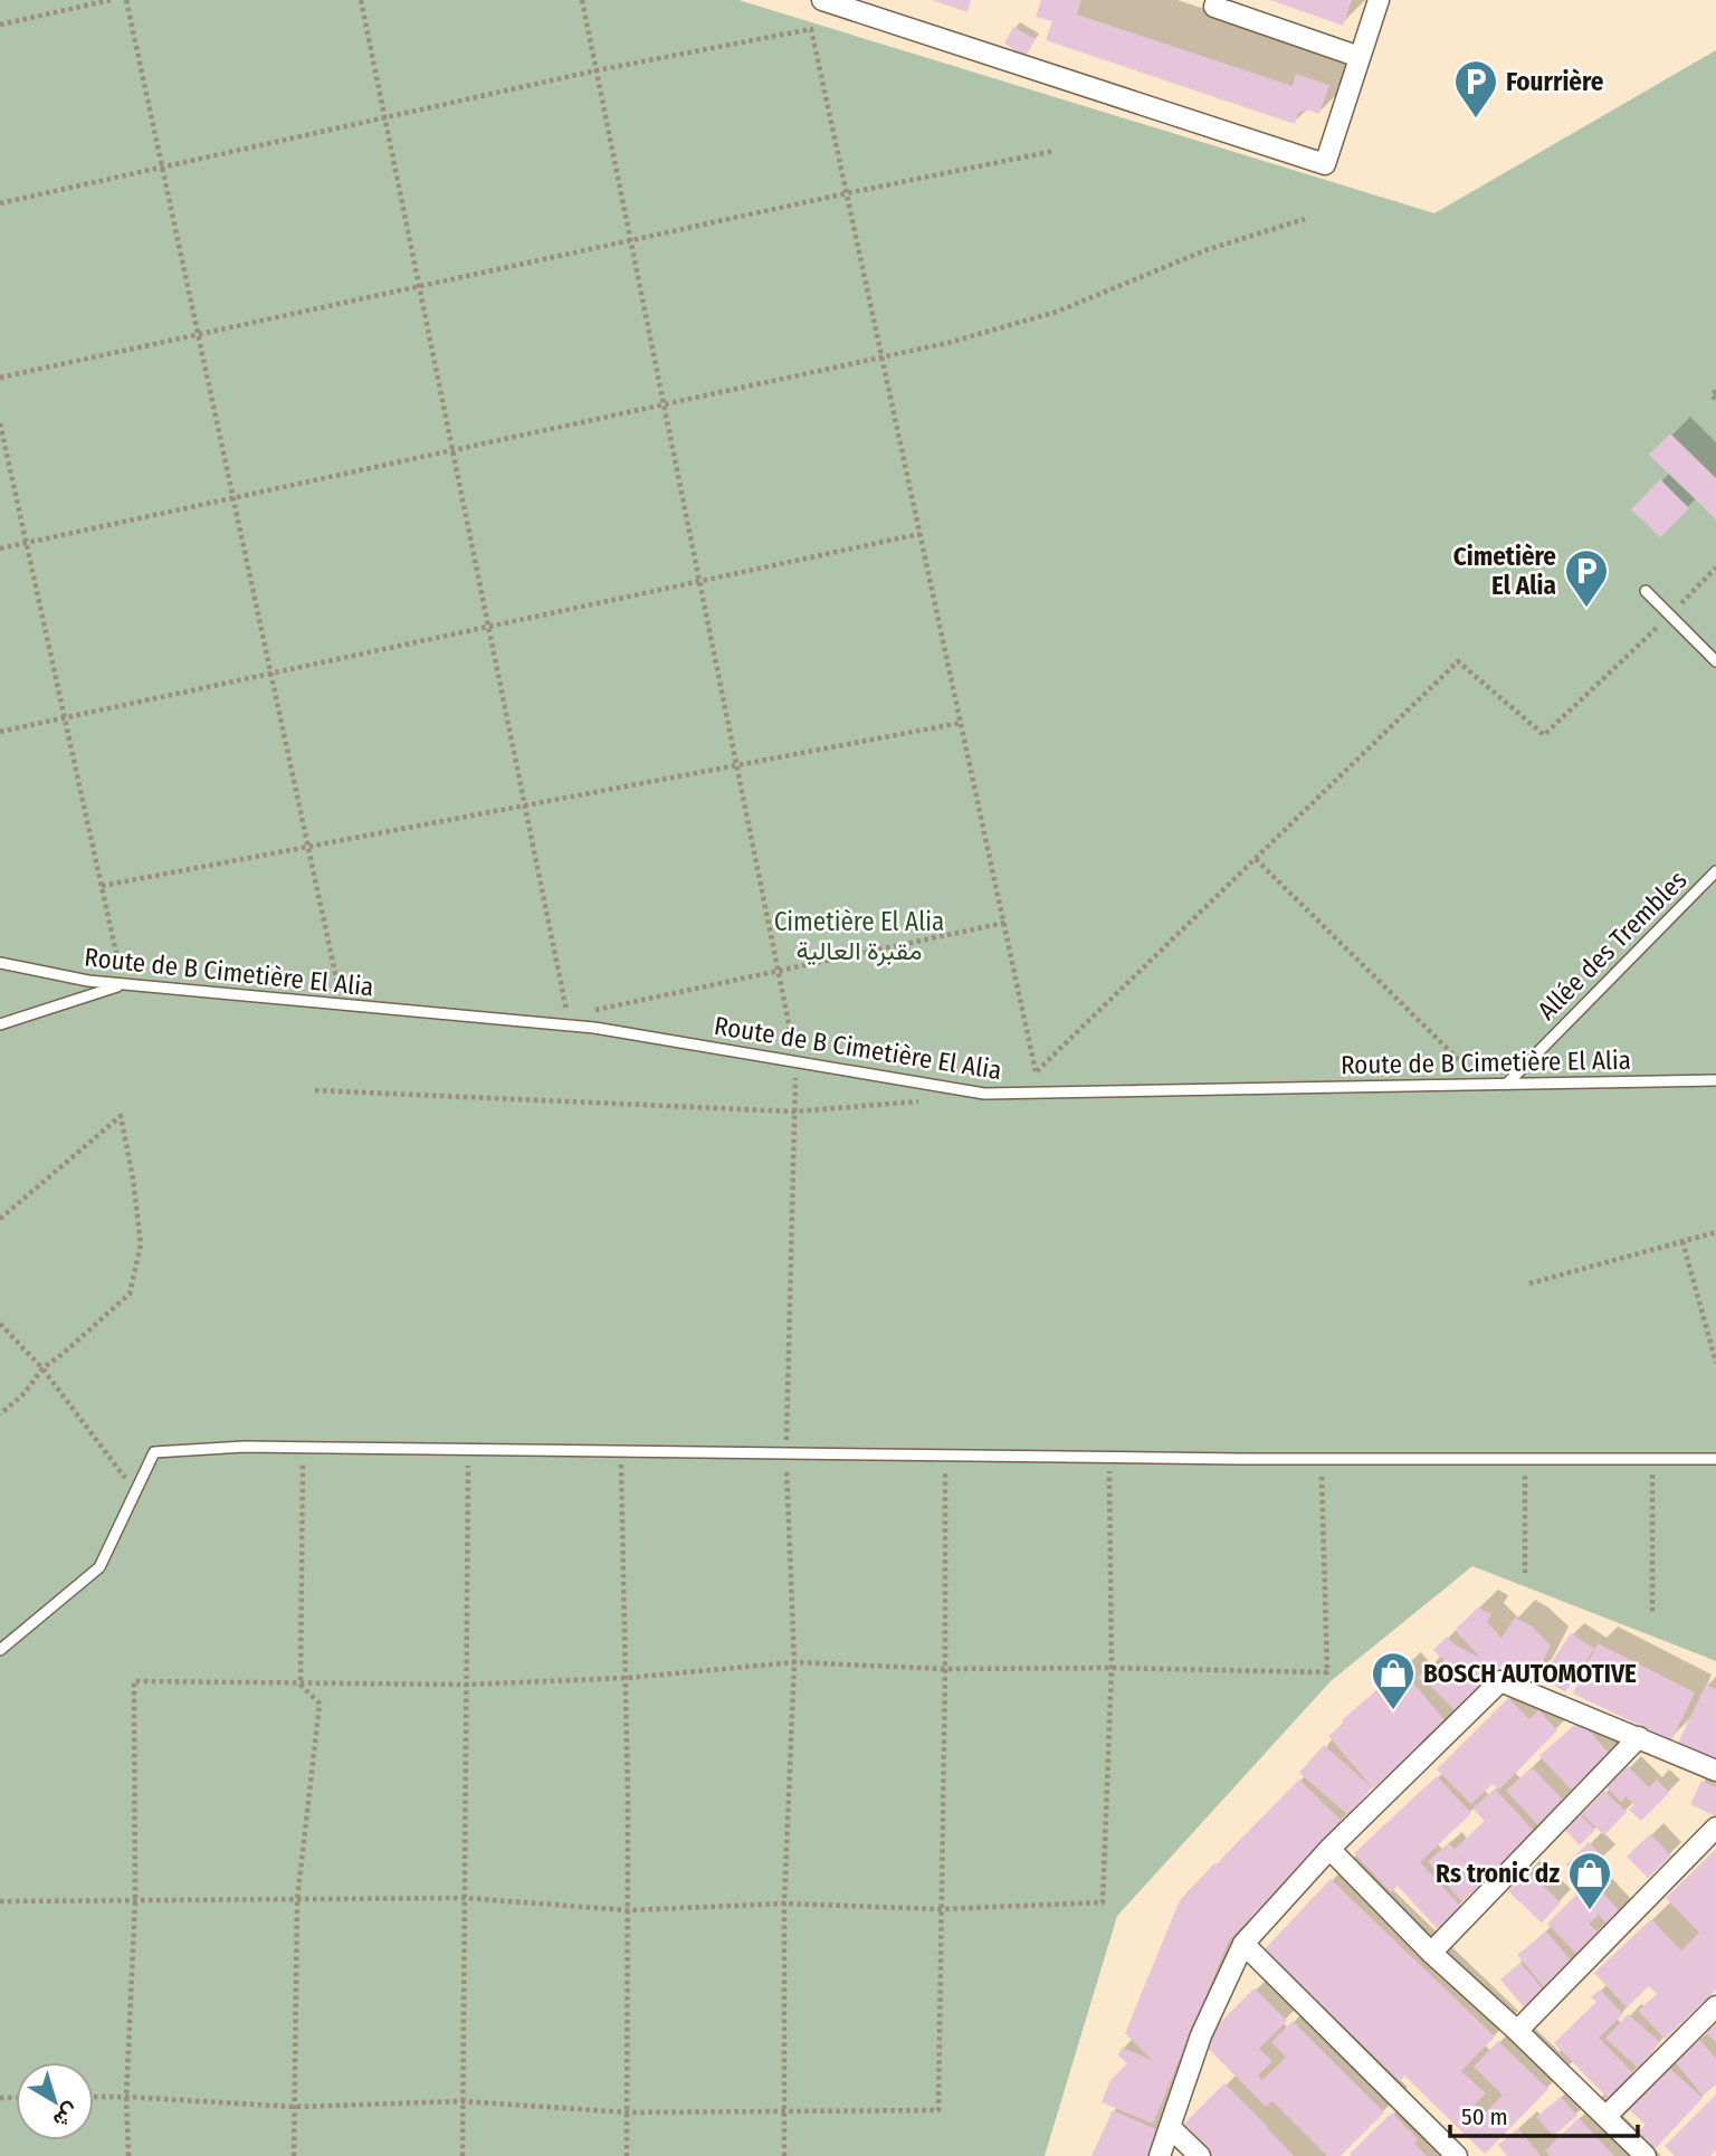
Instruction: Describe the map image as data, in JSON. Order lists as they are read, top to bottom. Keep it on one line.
{"streets":{"lane":["Allée des Trembles","Route de B Cimetière El Alia"]},"crossings":[["Allée des Trembles","Route de B Cimetière El Alia"]],"parks":["Cimetière El Alia مقبرة العالية"],"places":{"parking":["Fourrière","Cimetière El Alia"],"shop":["BOSCH AUTOMOTIVE","Rs tronic dz"]},"scale_bar":"50 m","north":"bottom right"}
